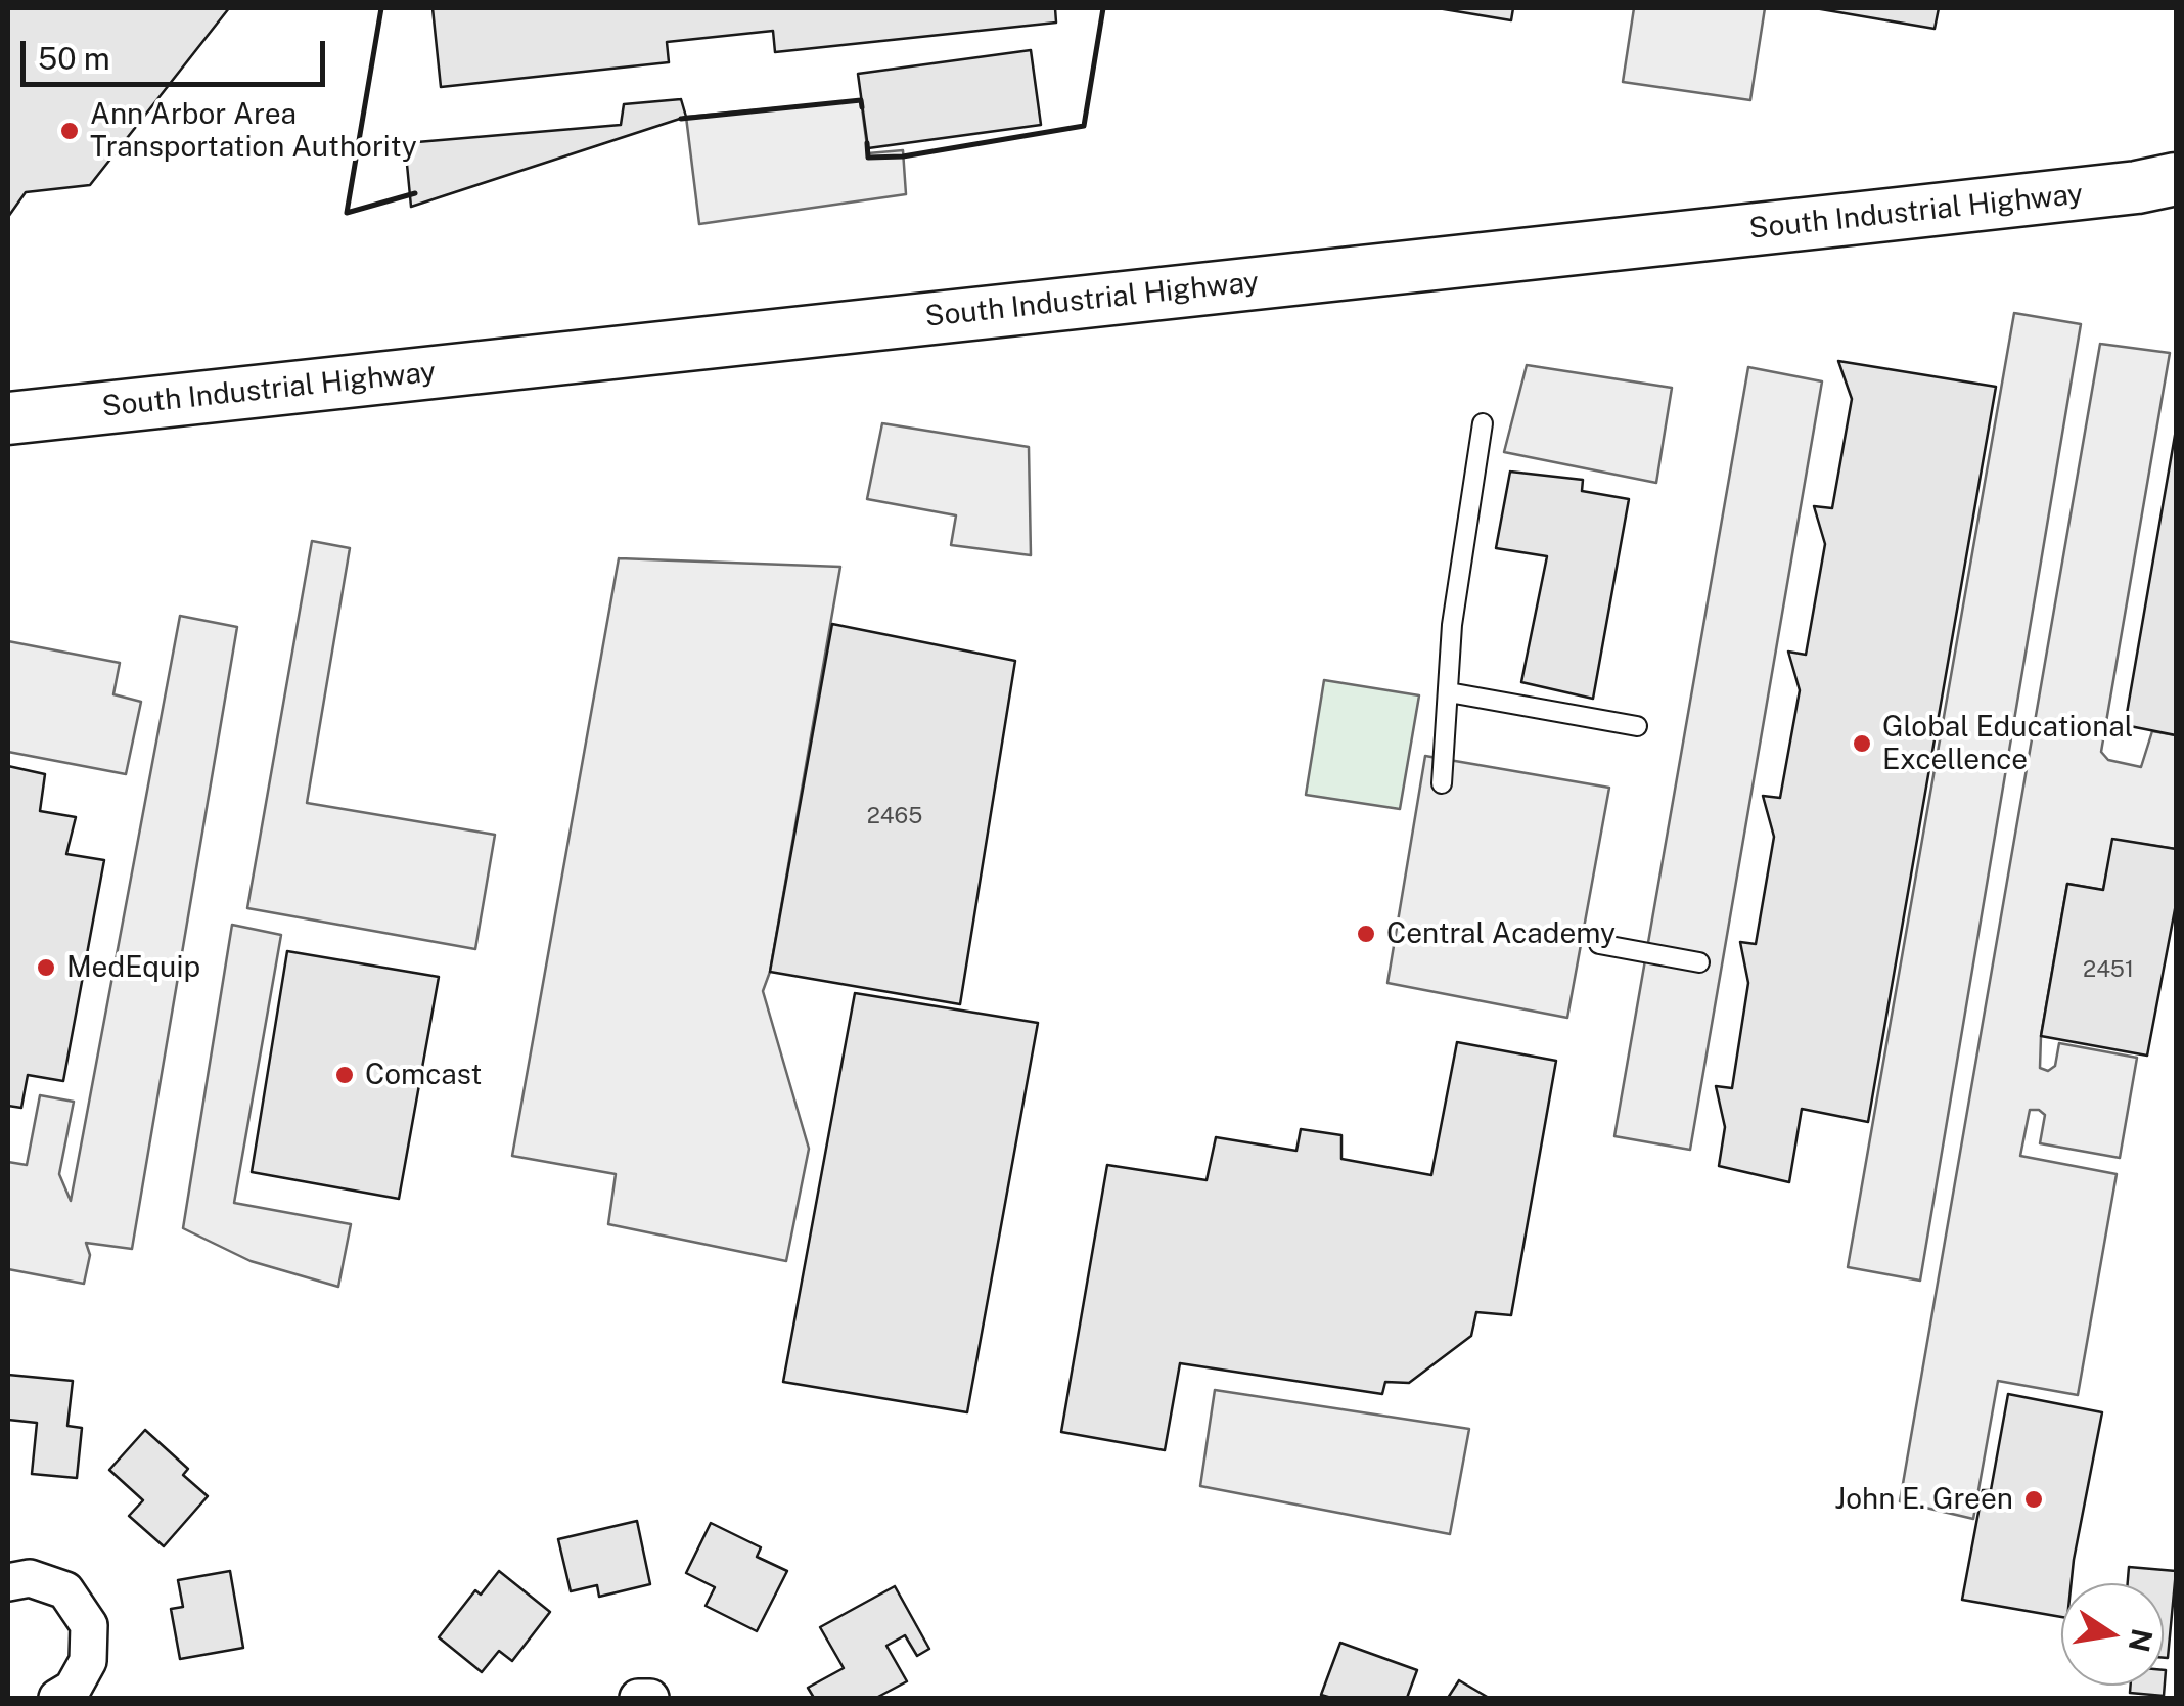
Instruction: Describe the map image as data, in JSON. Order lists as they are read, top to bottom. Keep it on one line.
{"streets":{"street":["South Industrial Highway"]},"places":["Ann Arbor Area Transportation Authority","Global Educational Excellence","Central Academy","MedEquip","Comcast","John E. Green"],"house_numbers":["2465","2451"],"scale_bar":"50 m","north":"right"}
